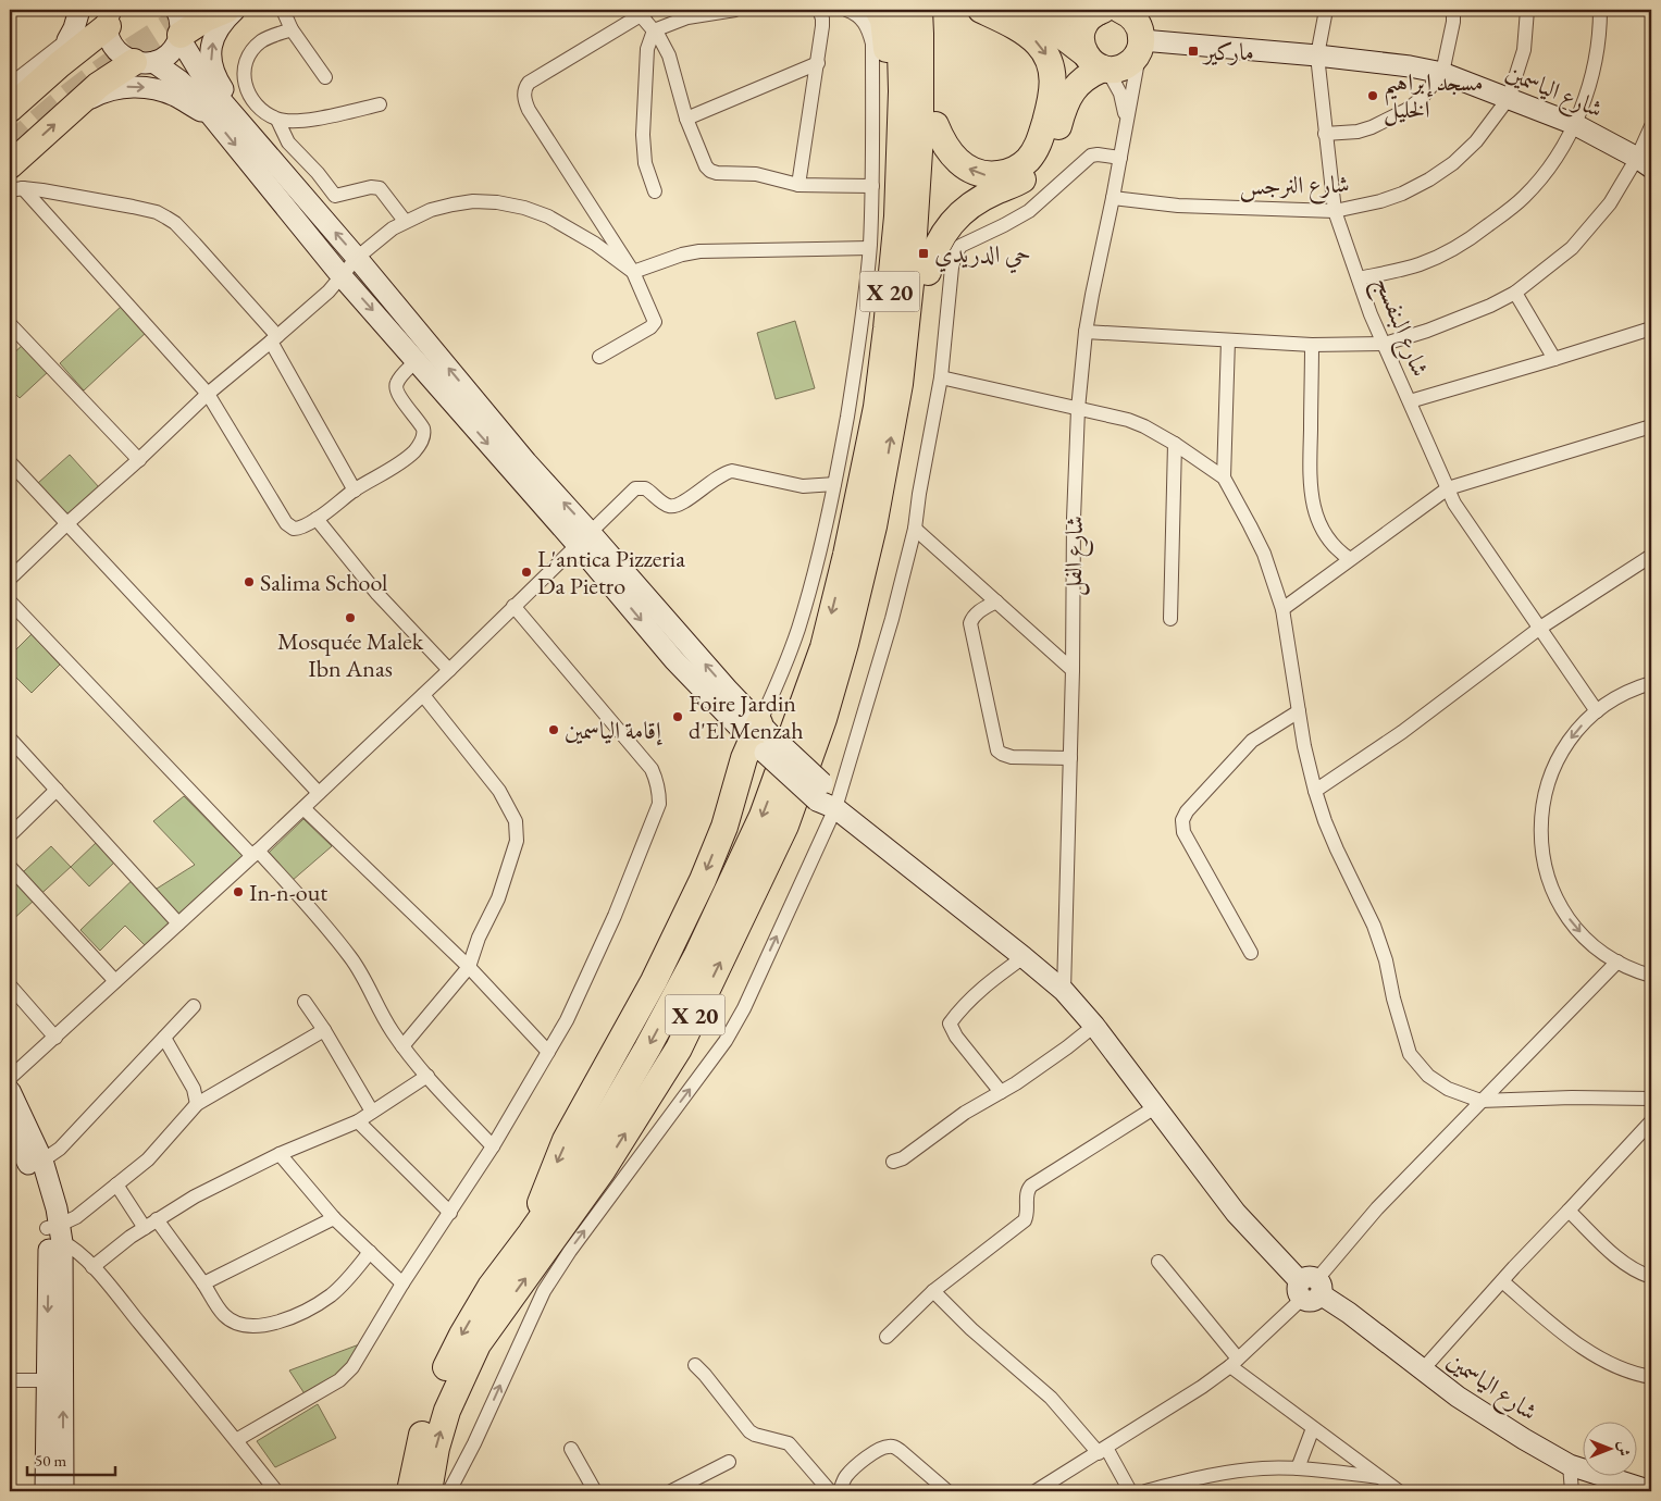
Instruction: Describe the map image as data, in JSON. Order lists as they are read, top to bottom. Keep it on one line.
{"streets":{"highway":["X 20"],"street":["شارع الياسمين","شارع النرجس","شارع البنفسج","شارع الفل"]},"crossings":[["شارع الياسمين","شارع النرجس"],["شارع الياسمين","شارع البنفسج"],["شارع الياسمين","شارع الفل"],["شارع النرجس","شارع البنفسج"],["شارع النرجس","شارع الفل"]],"places":{"transit":["ماركير","حي الدريدي"],"other":["مسجد إبراهيم الخليل","L'antica Pizzeria Da Pietro","Salima School","Mosquée Malek Ibn Anas","Foire Jardin d'El Menzah","إقامة الياسمين","In-n-out"]},"scale_bar":"50 m","north":"right"}
